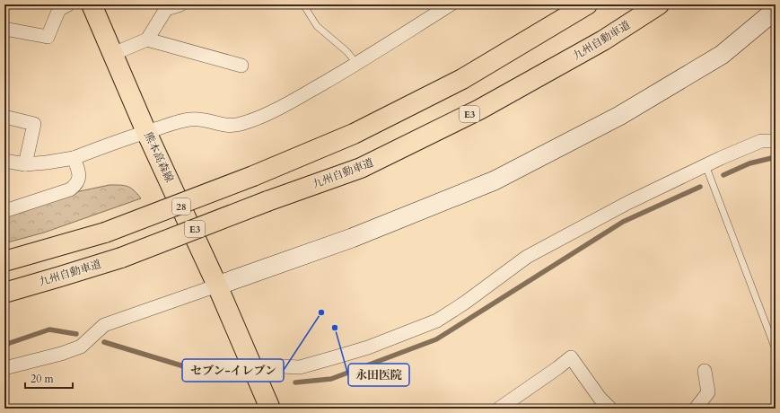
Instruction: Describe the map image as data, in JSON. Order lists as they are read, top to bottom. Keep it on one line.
{"streets":{"main road":["九州自動車道","E3","熊本高森線","28"]},"places":["セブン-イレブン","永田医院"],"scale_bar":"20 m"}
